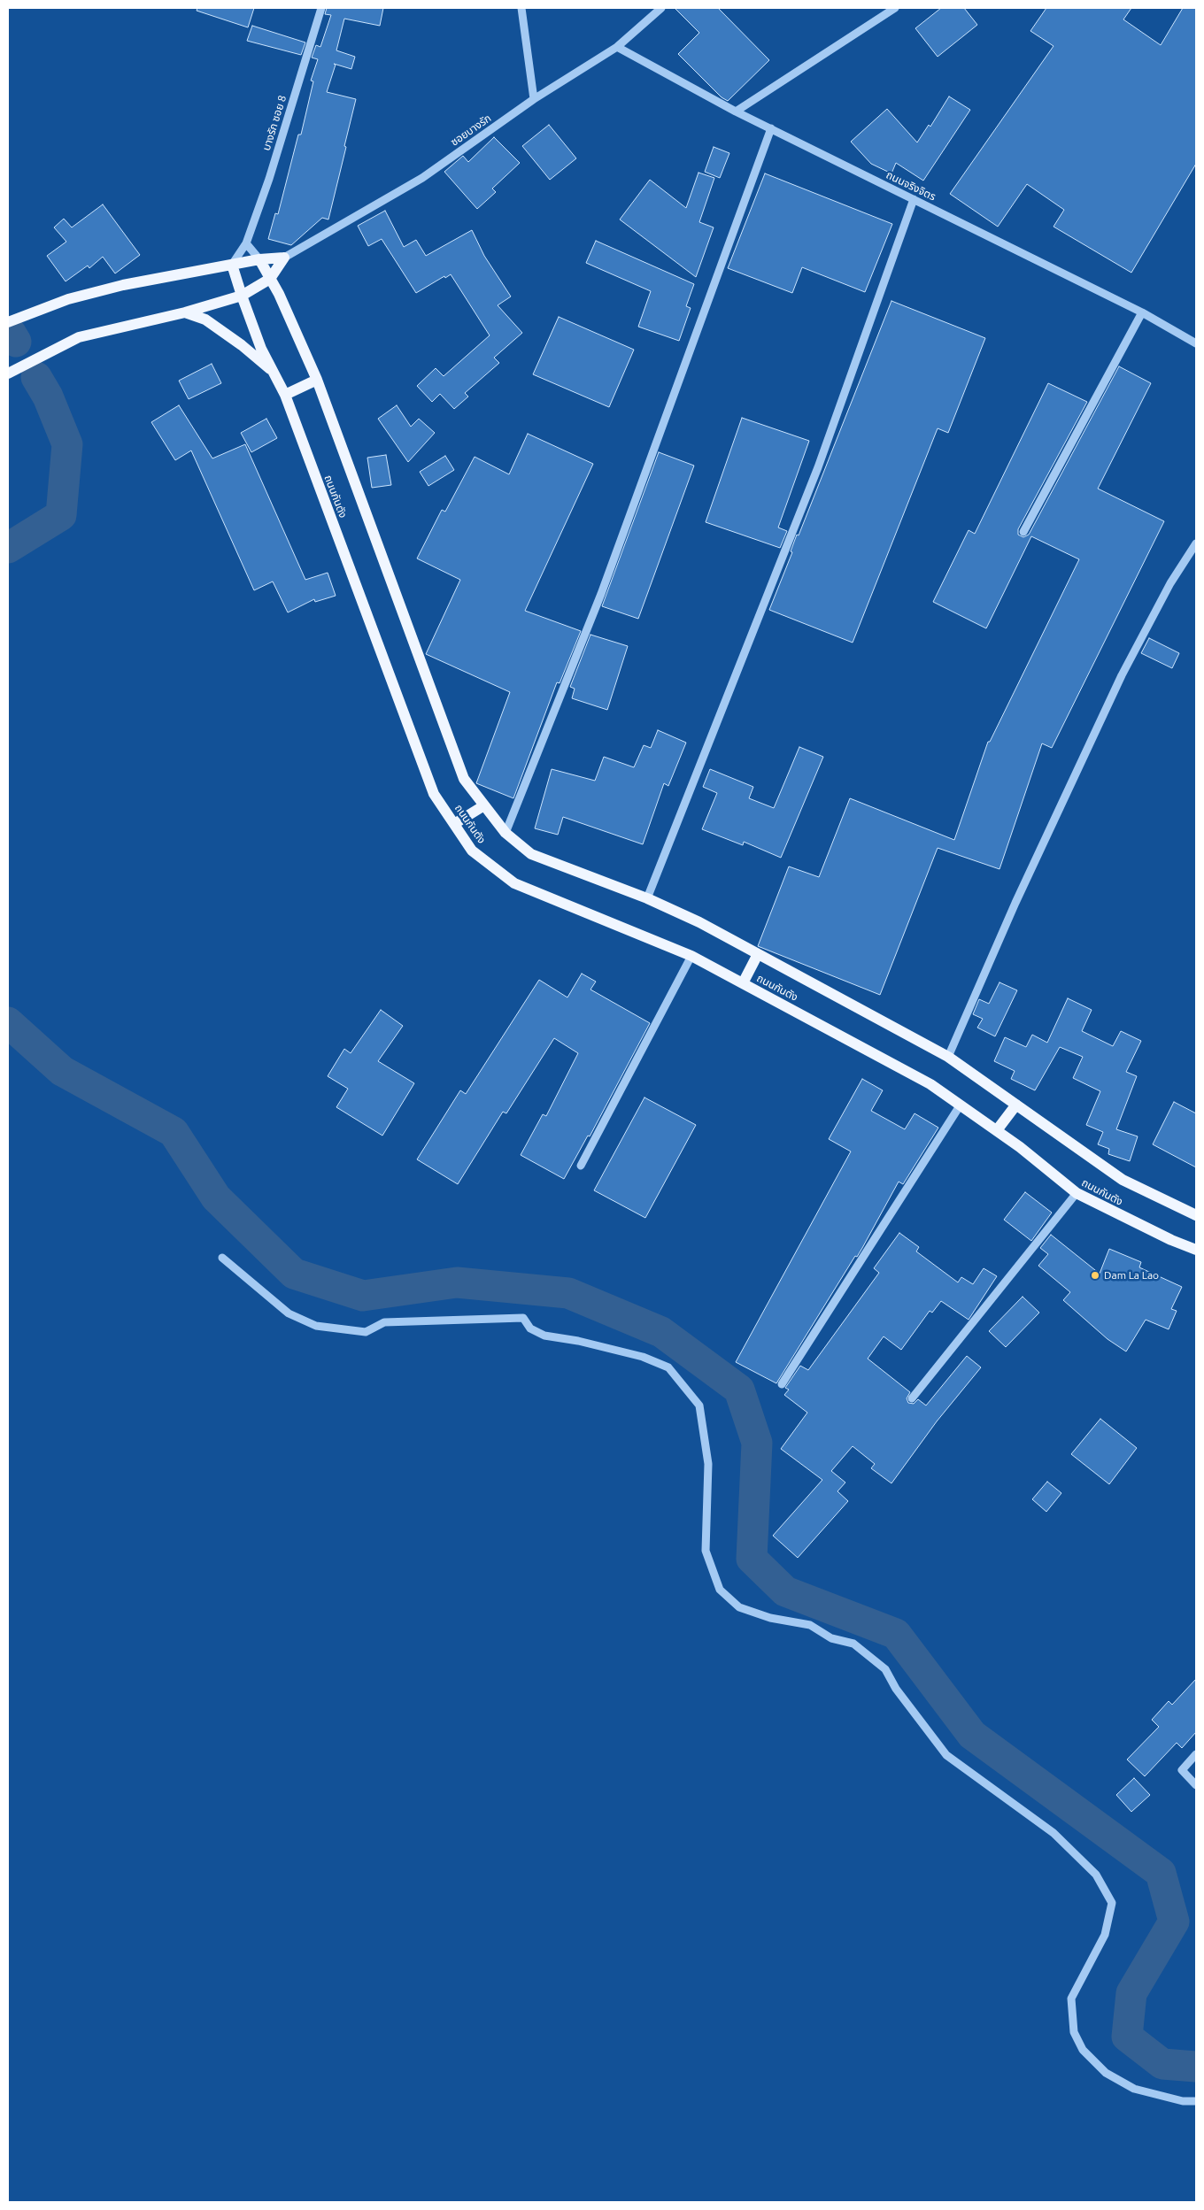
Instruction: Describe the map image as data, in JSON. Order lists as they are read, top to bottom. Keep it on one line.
{"streets":{"main road":["ถนนกันตัง"],"street":["บางรัก ซอย 8","ซอยบางรัก","ถนนจริงจิตร"]},"crossings":[["บางรัก ซอย 8","ถนนกันตัง"],["ซอยบางรัก","ถนนจริงจิตร"]],"places":["Dam La Lao"]}
